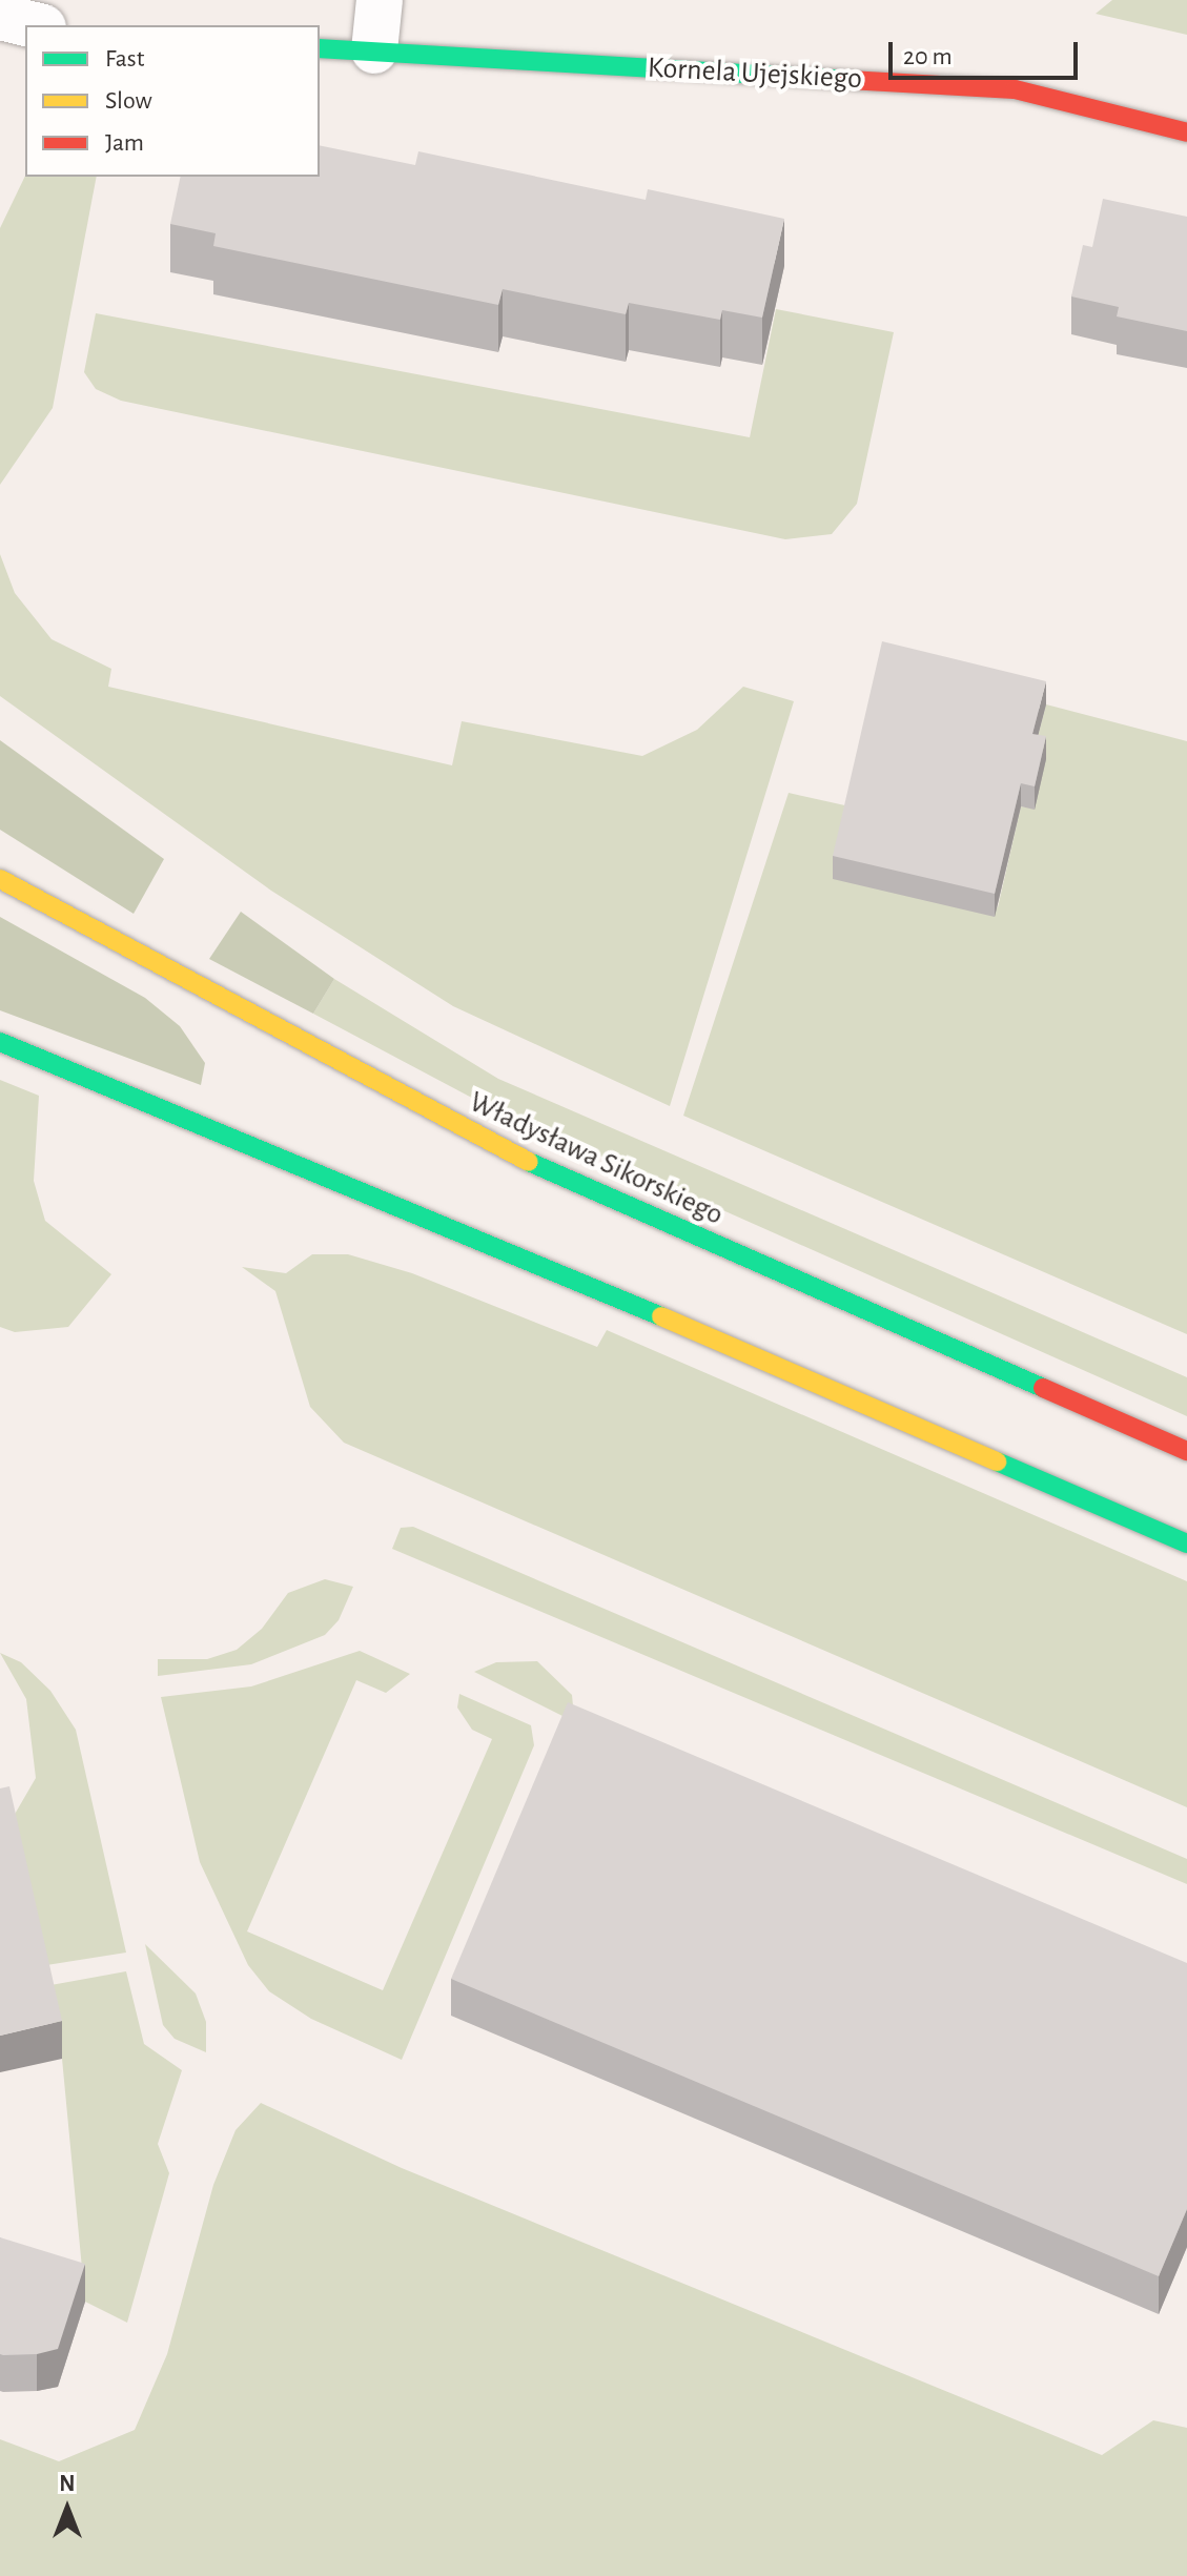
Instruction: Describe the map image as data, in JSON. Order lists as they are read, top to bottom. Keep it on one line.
{"streets":{"street":["Kornela Ujejskiego","Władysława Sikorskiego"]},"legend":["Fast","Slow","Jam"],"scale_bar":"20 m","north":"top"}
